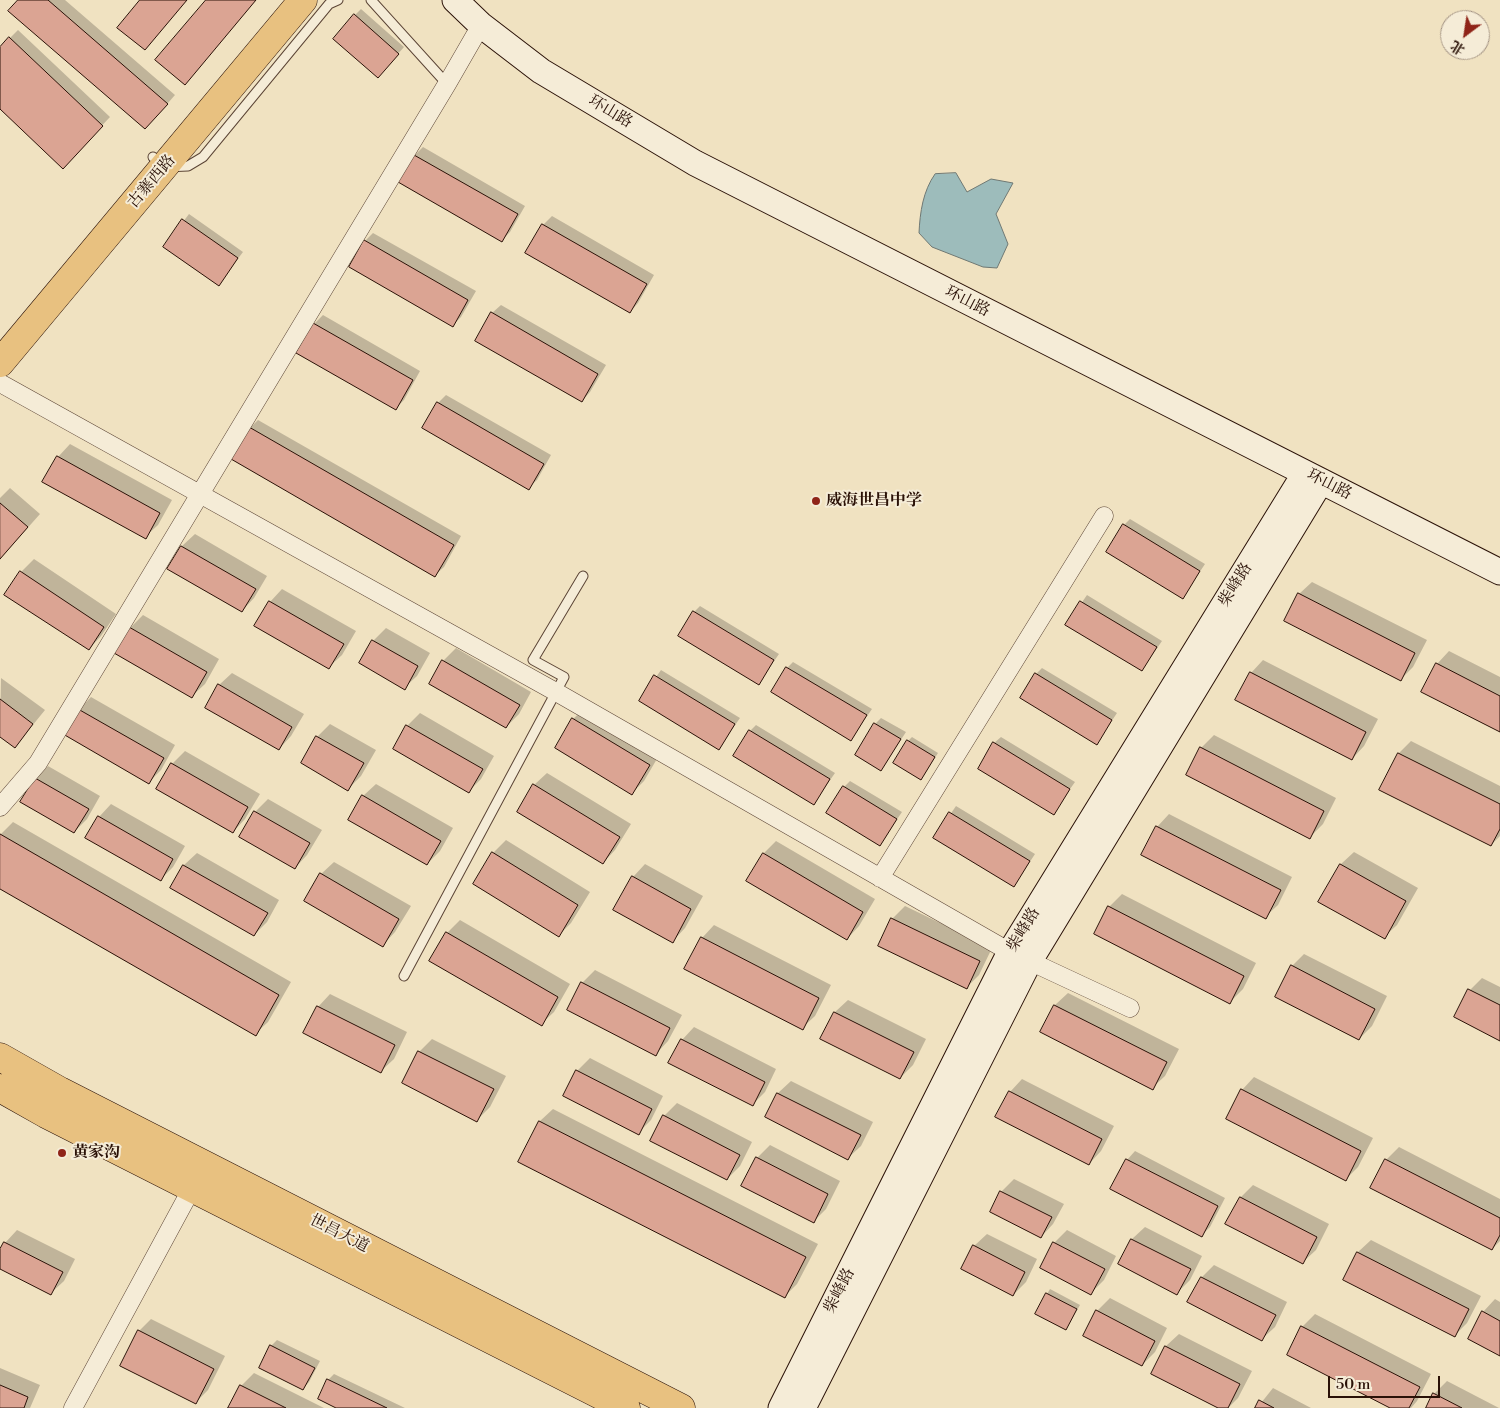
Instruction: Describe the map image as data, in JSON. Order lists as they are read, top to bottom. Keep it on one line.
{"streets":{"main road":["古寨西路","世昌大道"],"street":["环山路","柴峰路"]},"crossings":[["环山路","柴峰路"]],"places":["威海世昌中学","黄家沟"],"scale_bar":"50 m","north":"bottom left"}
